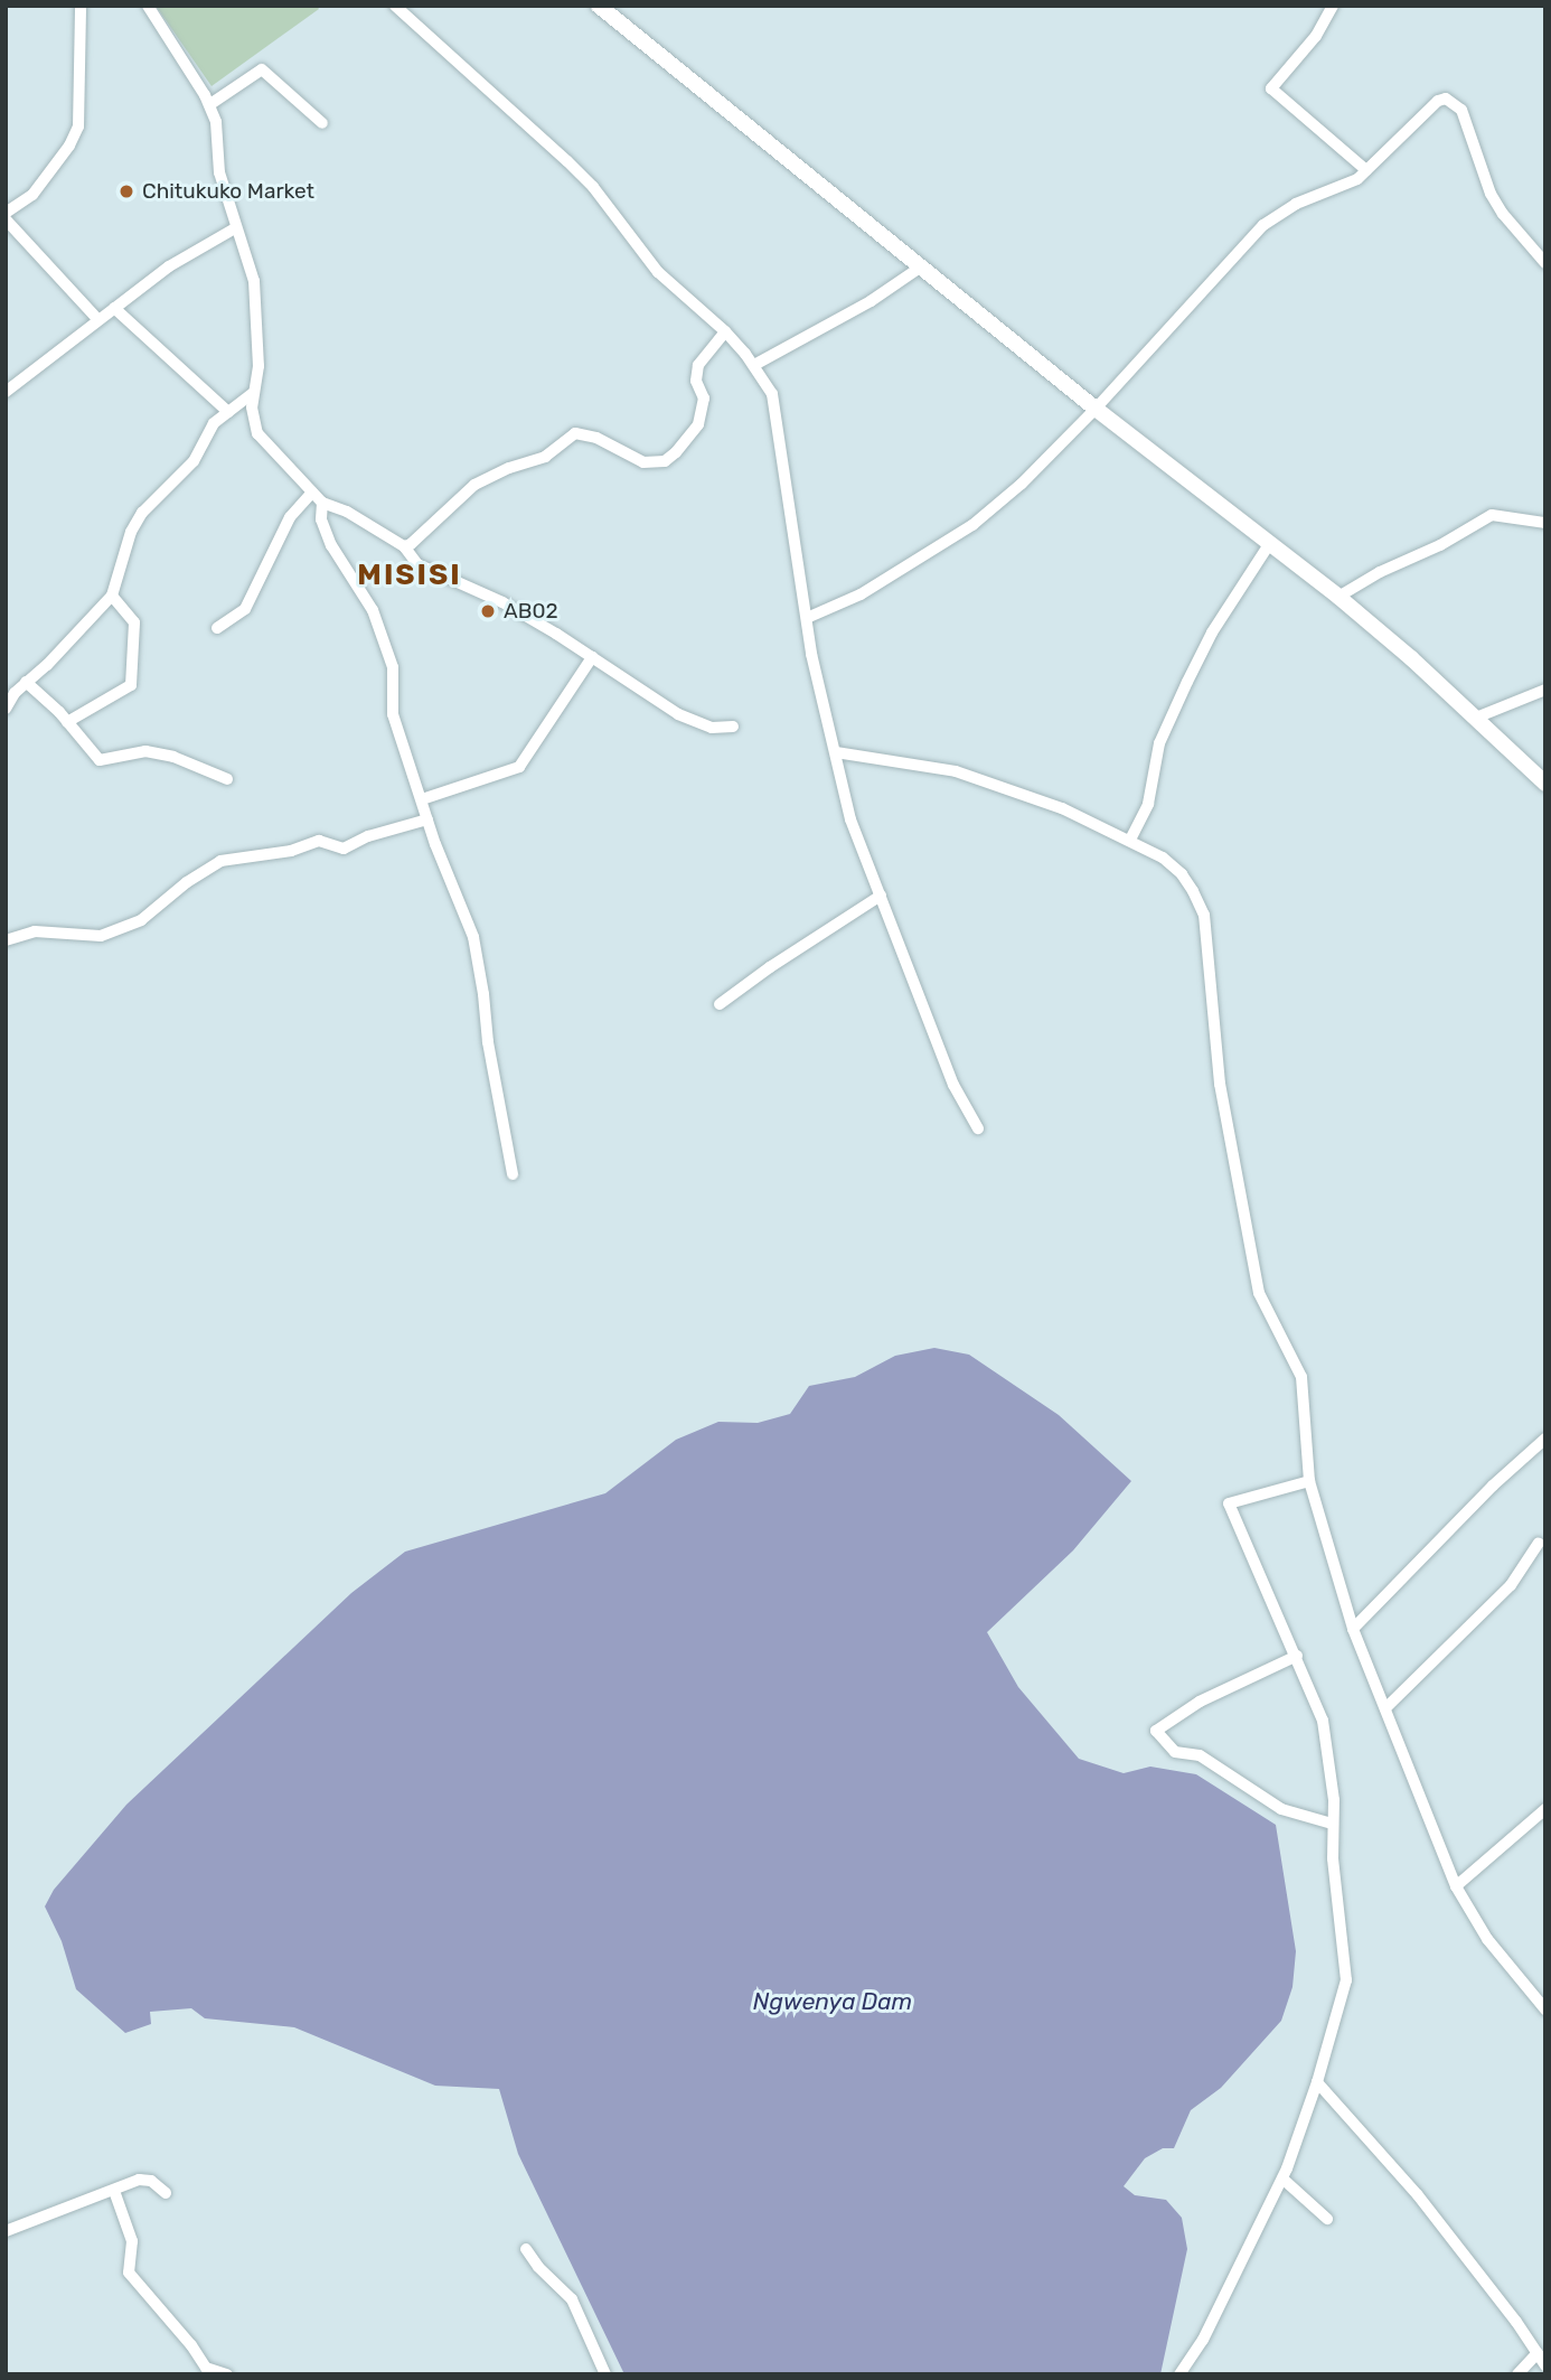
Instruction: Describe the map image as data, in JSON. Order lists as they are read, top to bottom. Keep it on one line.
{"districts":["MISISI"],"water":["Ngwenya Dam"],"places":["Chitukuko Market","AB02"]}
